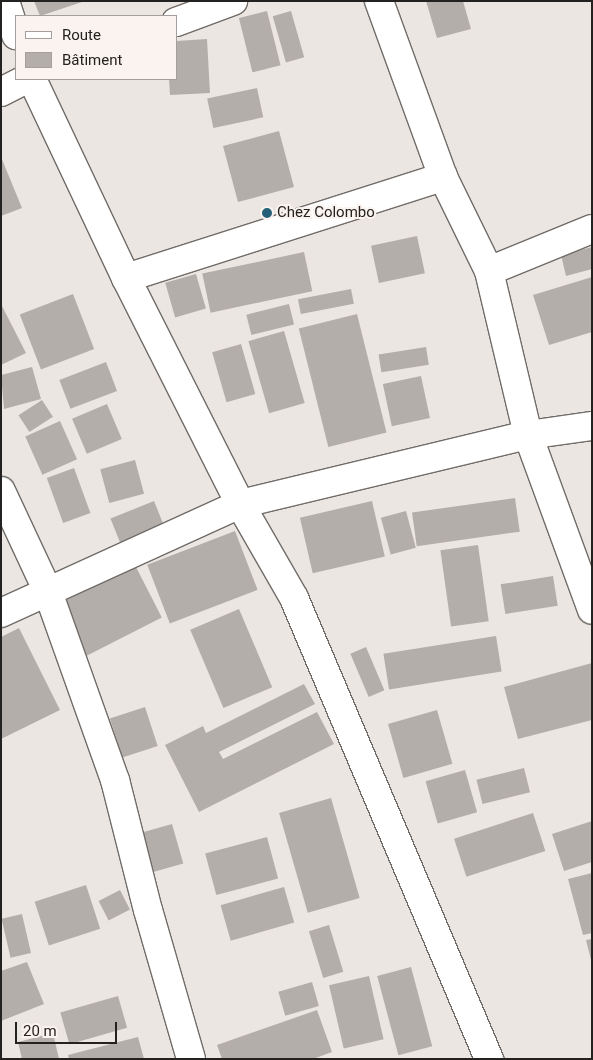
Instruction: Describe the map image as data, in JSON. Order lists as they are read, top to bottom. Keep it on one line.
{"places":["Chez Colombo"],"legend":["Route","Bâtiment"],"scale_bar":"20 m"}
